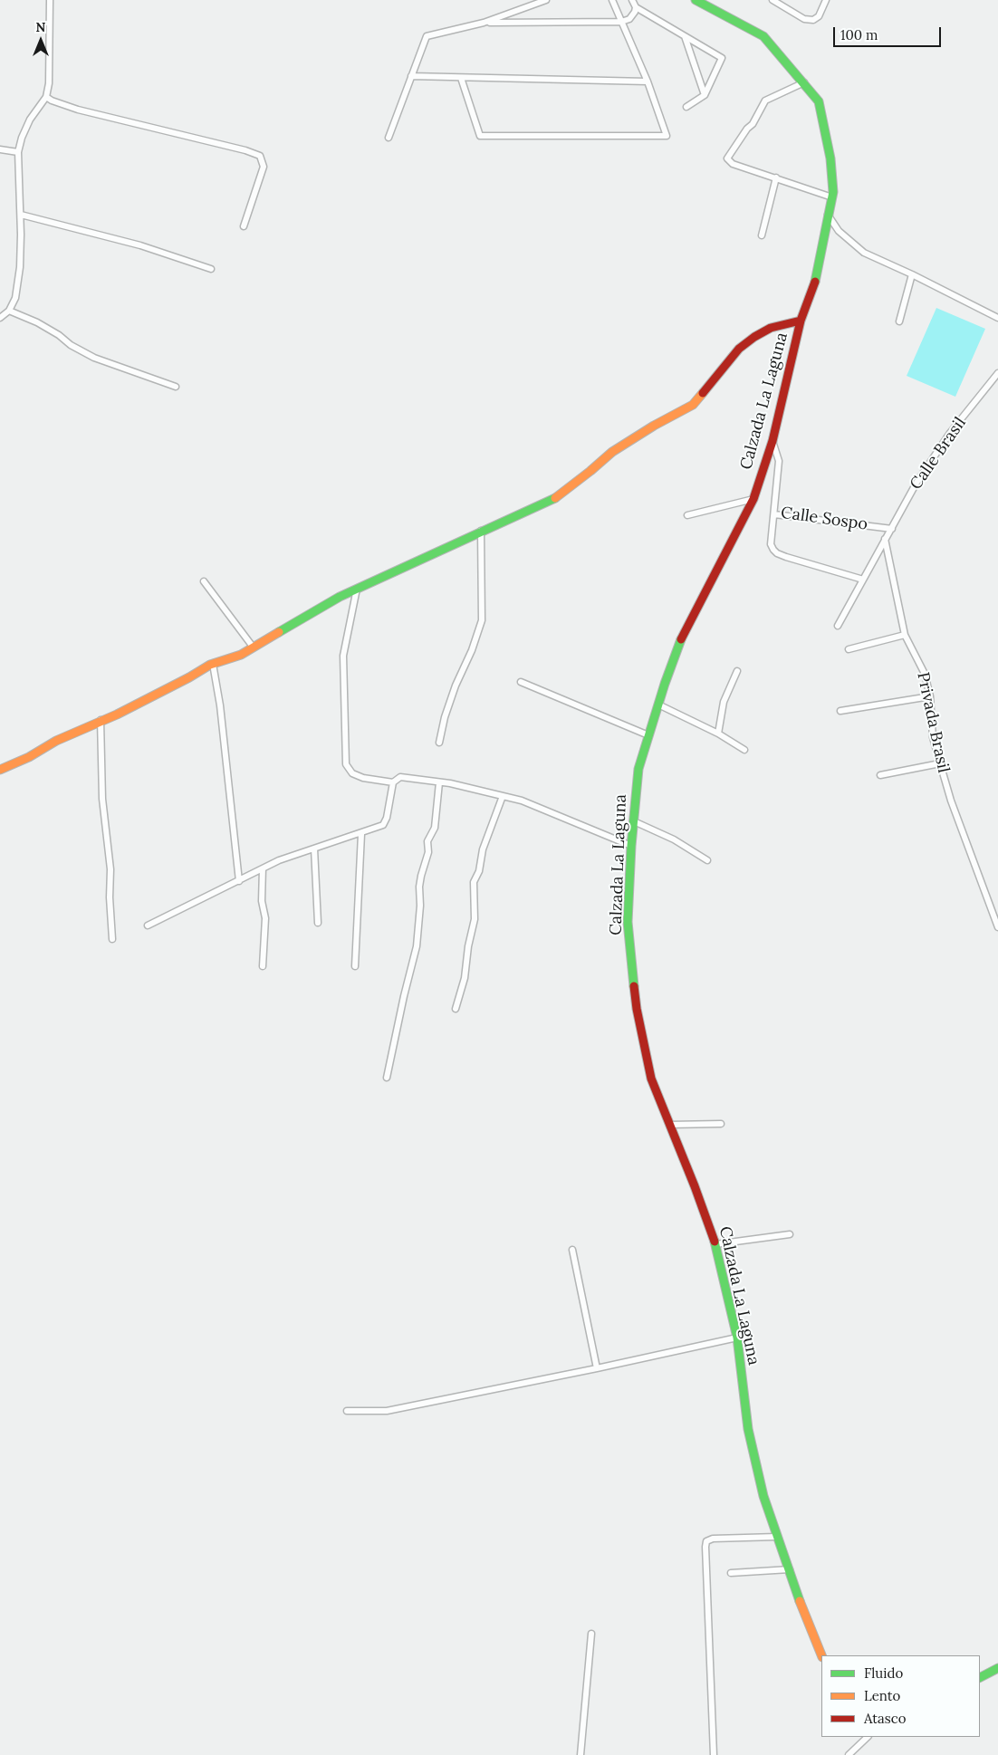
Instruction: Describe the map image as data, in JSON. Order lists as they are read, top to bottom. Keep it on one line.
{"streets":{"street":["Calzada La Laguna","Calle Brasil","Calle Sospo","Privada Brasil"]},"crossings":[["Calzada La Laguna","Calle Sospo"],["Calle Brasil","Calle Sospo"],["Calle Brasil","Privada Brasil"]],"legend":["Fluido","Lento","Atasco"],"scale_bar":"100 m","north":"top"}
